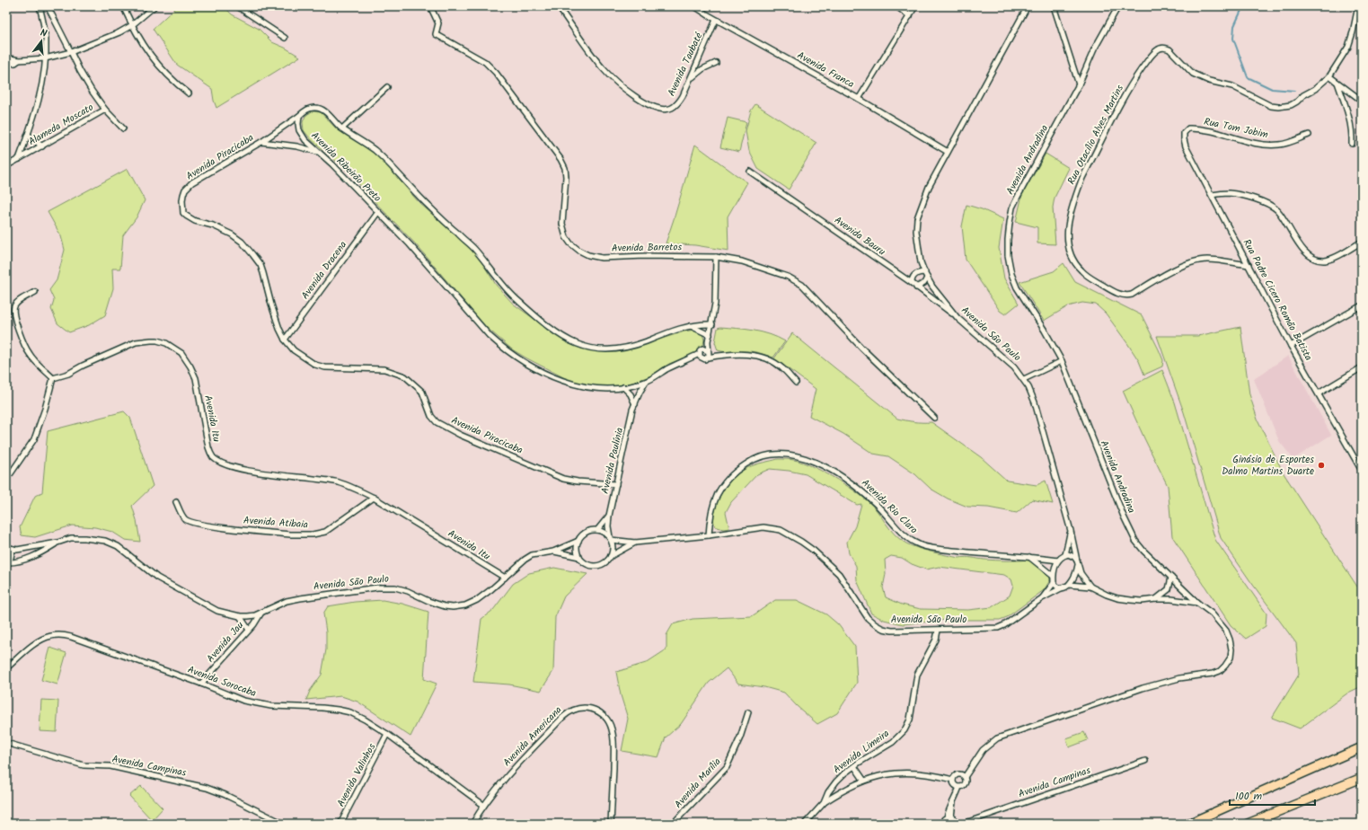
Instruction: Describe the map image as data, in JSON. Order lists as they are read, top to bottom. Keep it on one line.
{"streets":{"street":["Avenida Taubaté","Avenida Franca","Alameda Moscato","Rua Tom Jobim","Rua Otacílio Alves Martins","Avenida Piracicaba","Avenida Andradina","Avenida Ribeirão Preto","Avenida Bauru","Avenida Barretos","Avenida Dracena","Rua Padre Cicero Romão Batista","Avenida São Paulo","Avenida Itu","Avenida Paulínia","Avenida Rio Claro","Avenida Atibaia","Avenida Jau","Avenida Sorocaba","Avenida Americana","Avenida Limeira","Avenida Campinas","Avenida Valinhos","Avenida Marília"]},"crossings":[["Avenida Taubaté","Avenida Franca"],["Avenida Franca","Avenida São Paulo"],["Rua Tom Jobim","Rua Padre Cicero Romão Batista"],["Rua Otacílio Alves Martins","Rua Padre Cicero Romão Batista"],["Avenida Piracicaba","Avenida Ribeirão Preto"],["Avenida Piracicaba","Avenida Dracena"],["Avenida Piracicaba","Avenida Paulínia"],["Avenida Ribeirão Preto","Avenida Dracena"],["Avenida Ribeirão Preto","Avenida Paulínia"],["Avenida Bauru","Avenida São Paulo"],["Avenida São Paulo","Avenida Itu"],["Avenida São Paulo","Avenida Paulínia"],["Avenida São Paulo","Avenida Rio Claro"],["Avenida São Paulo","Avenida Jau"],["Avenida São Paulo","Avenida Limeira"],["Avenida Itu","Avenida Atibaia"],["Avenida Jau","Avenida Sorocaba"],["Avenida Sorocaba","Avenida Americana"],["Avenida Sorocaba","Avenida Valinhos"]],"places":["Ginásio de Esportes Dalmo Martins Duarte"],"scale_bar":"100 m","north":"top"}
